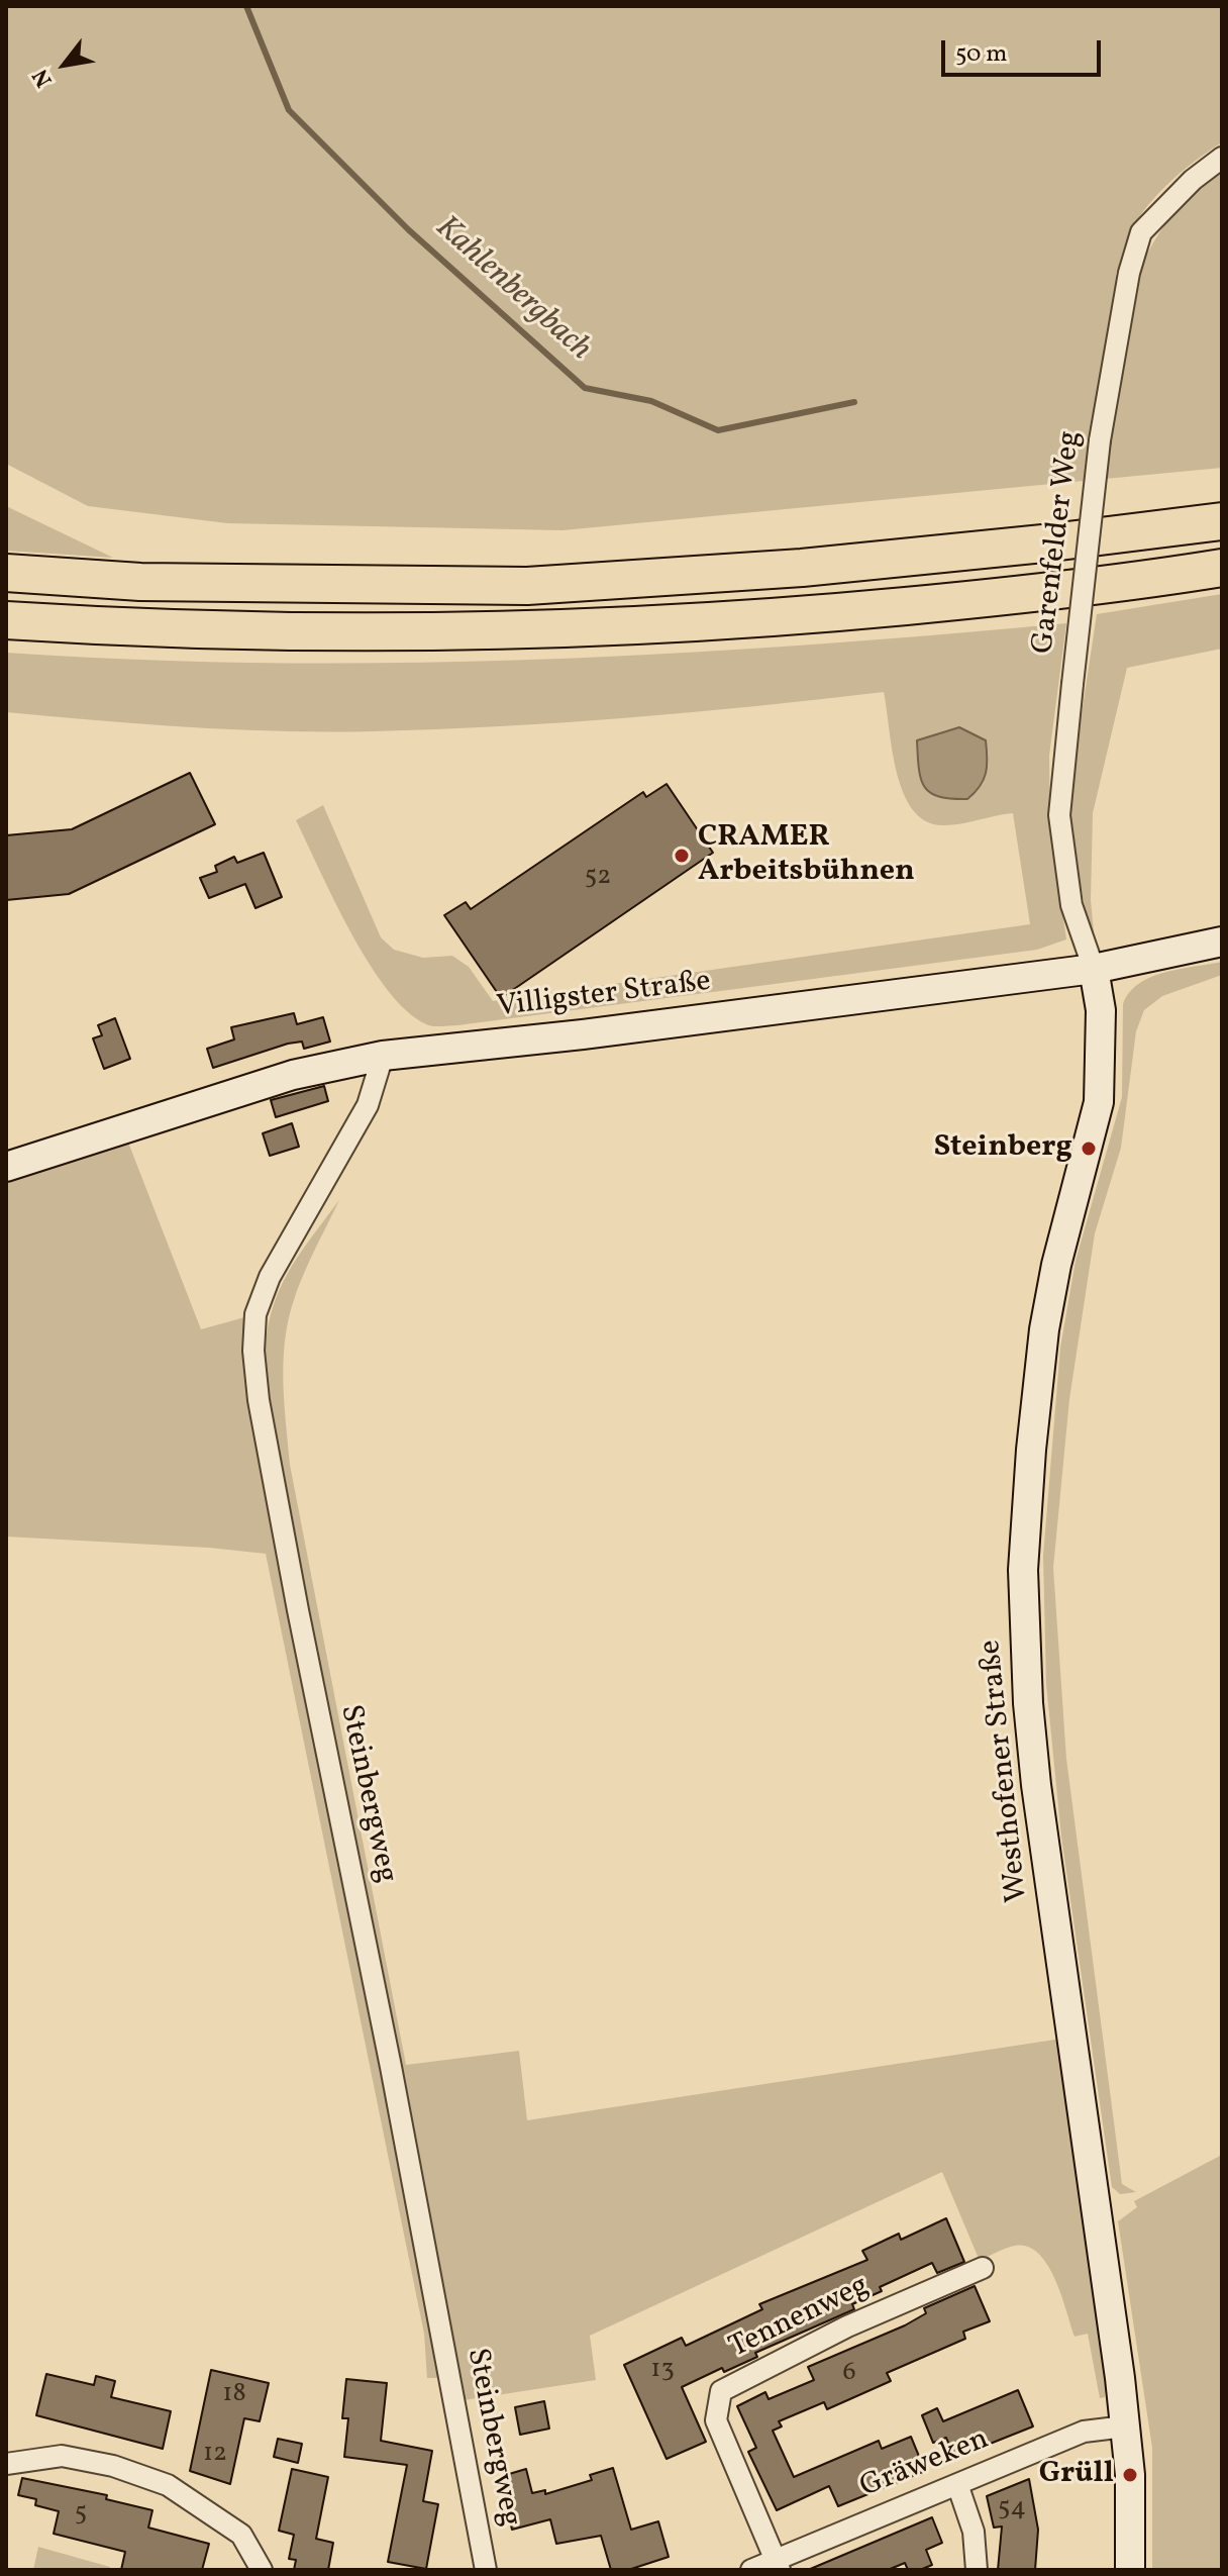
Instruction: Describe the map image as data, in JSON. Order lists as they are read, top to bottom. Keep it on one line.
{"streets":{"street":["Garenfelder Weg","Villigster Straße","Westhofener Straße","Steinbergweg","Tennenweg","Gräweken"]},"crossings":[["Garenfelder Weg","Villigster Straße"],["Garenfelder Weg","Westhofener Straße"],["Villigster Straße","Westhofener Straße"],["Villigster Straße","Steinbergweg"],["Westhofener Straße","Gräweken"],["Tennenweg","Gräweken"]],"water":["Kahlenbergbach"],"places":["CRAMER Arbeitsbühnen","Steinberg","Grüll"],"house_numbers":["52","13","6","18","12","54","5"],"scale_bar":"50 m","north":"bottom left"}
